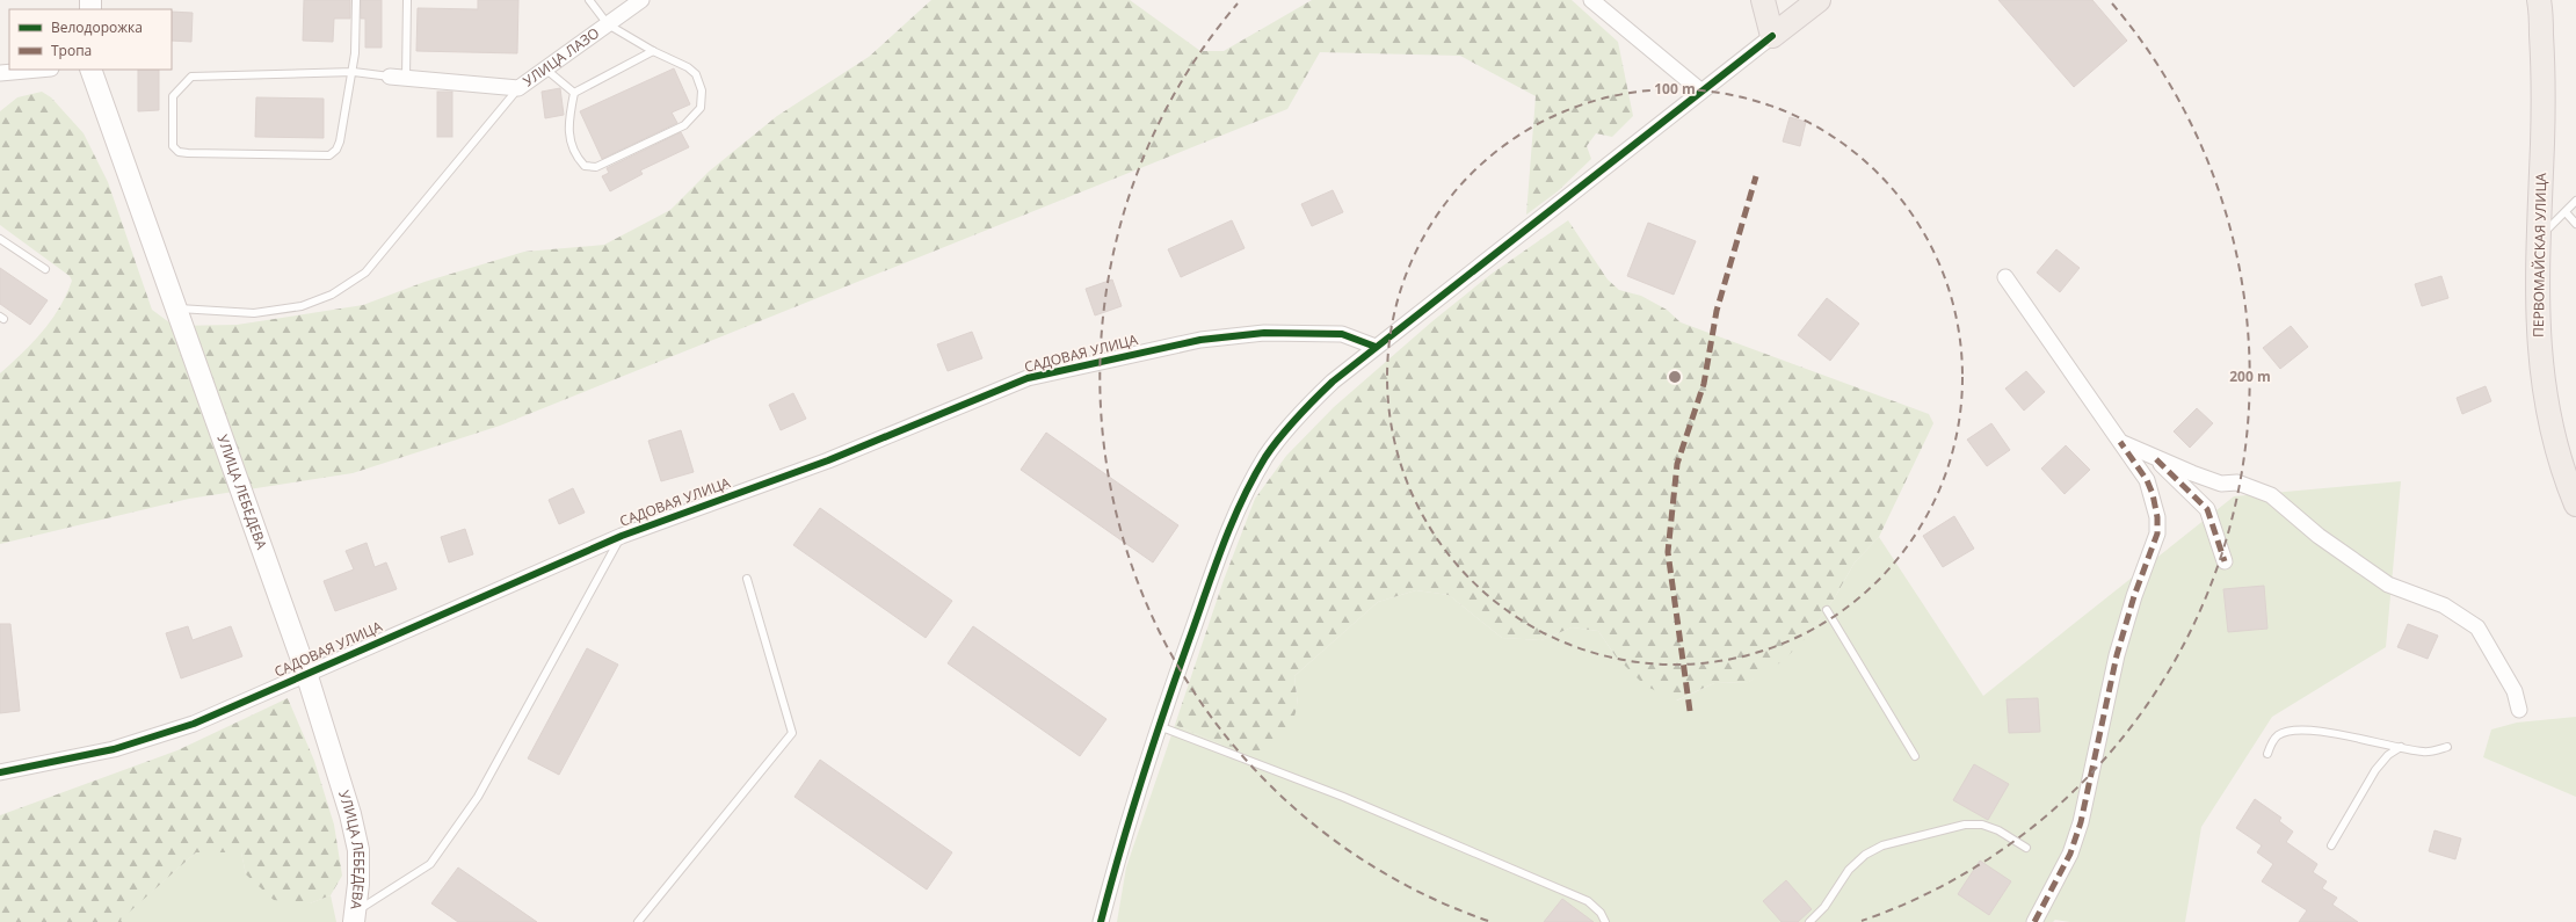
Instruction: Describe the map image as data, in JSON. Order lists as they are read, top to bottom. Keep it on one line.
{"streets":{"main road":["ПЕРВОМАЙСКАЯ УЛИЦА"],"street":["УЛИЦА ЛАЗО","САДОВАЯ УЛИЦА","УЛИЦА ЛЕБЕДЕВА"]},"crossings":[["САДОВАЯ УЛИЦА","УЛИЦА ЛЕБЕДЕВА"]],"legend":["Велодорожка","Тропа"],"rings":["100 m","200 m"]}
